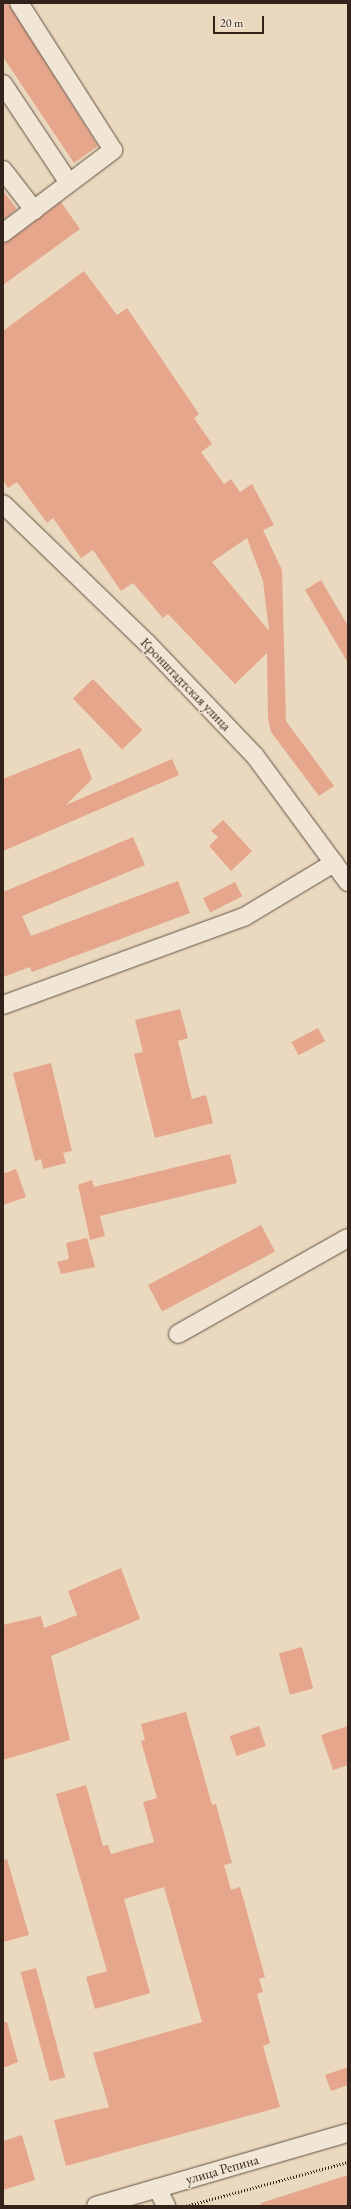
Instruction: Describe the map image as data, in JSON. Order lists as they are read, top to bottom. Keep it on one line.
{"streets":{"street":["Кронштадтская улица","улица Репина"]},"scale_bar":"20 m"}
